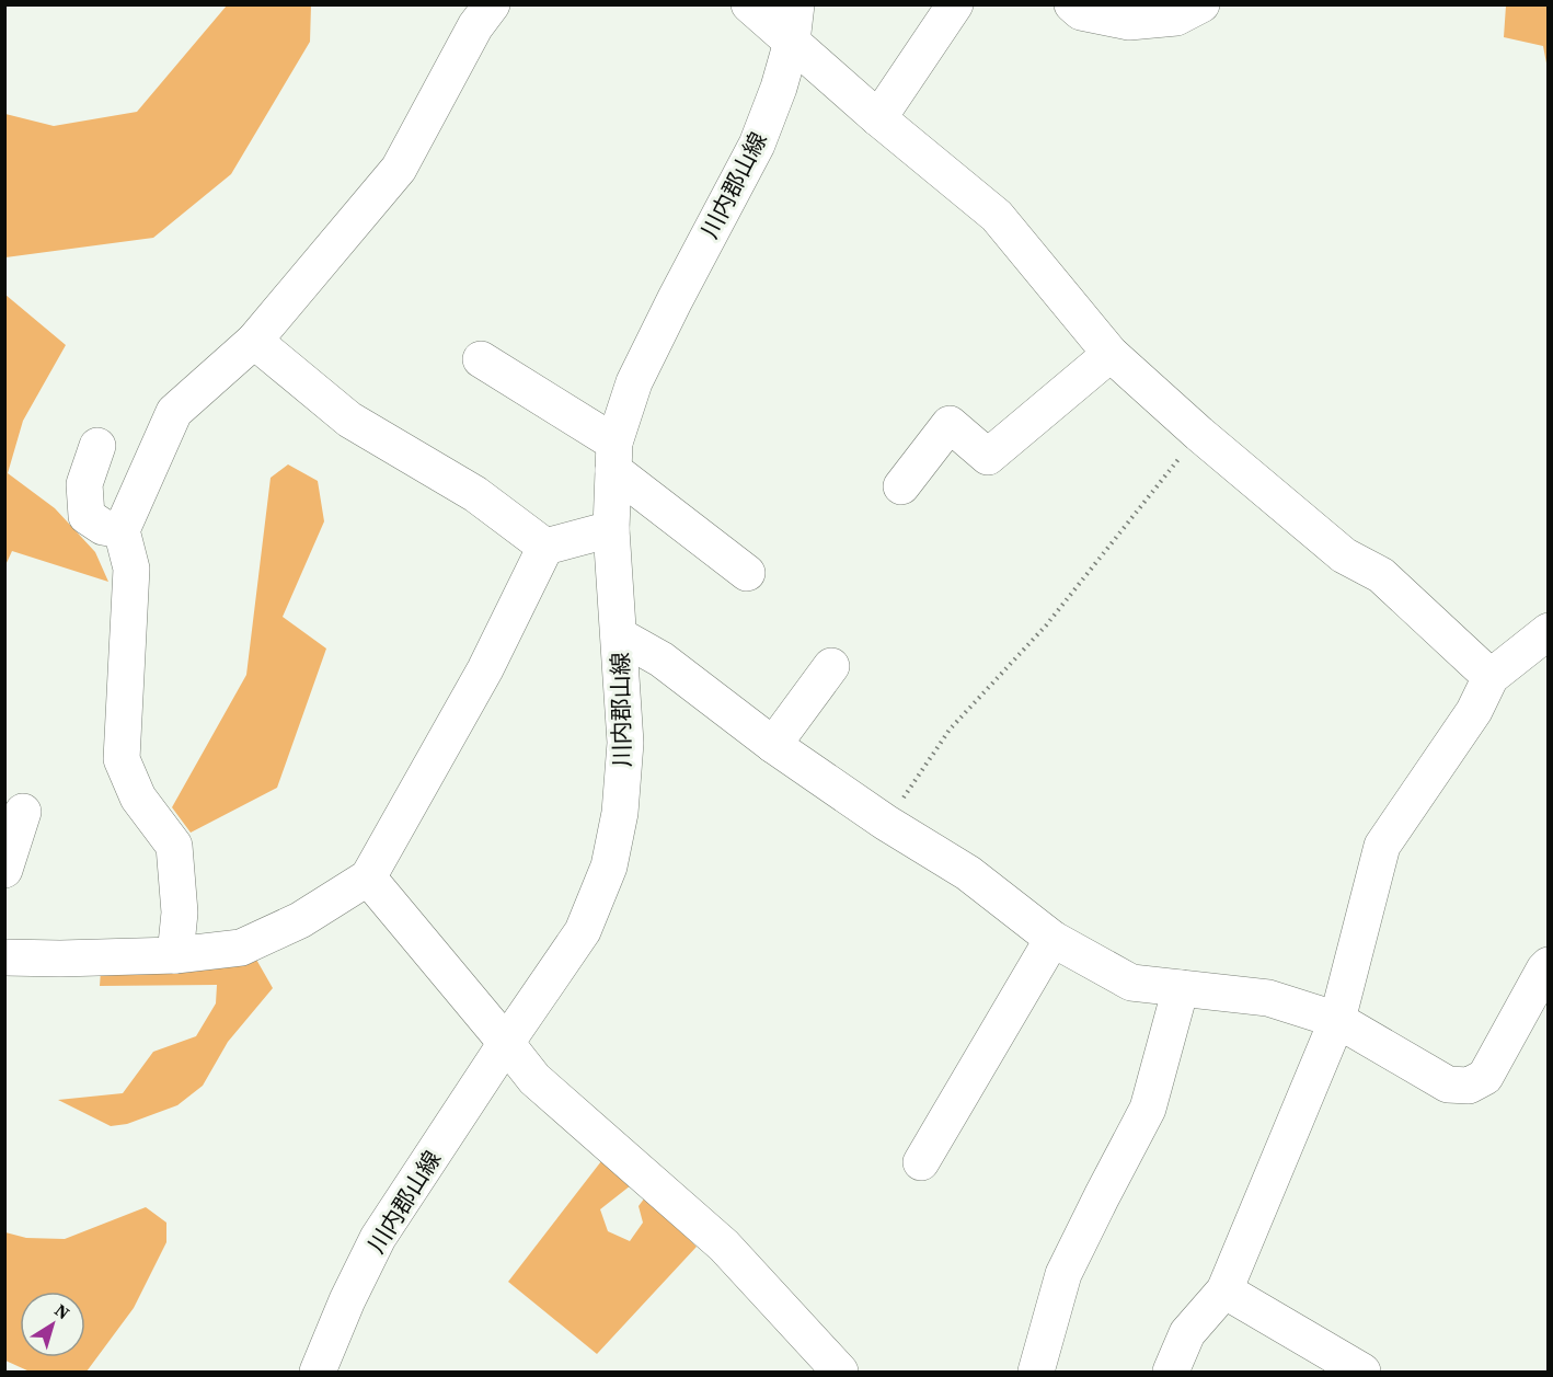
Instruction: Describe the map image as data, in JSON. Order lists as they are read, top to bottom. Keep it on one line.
{"streets":{"street":["川内郡山線"]},"north":"top right"}
